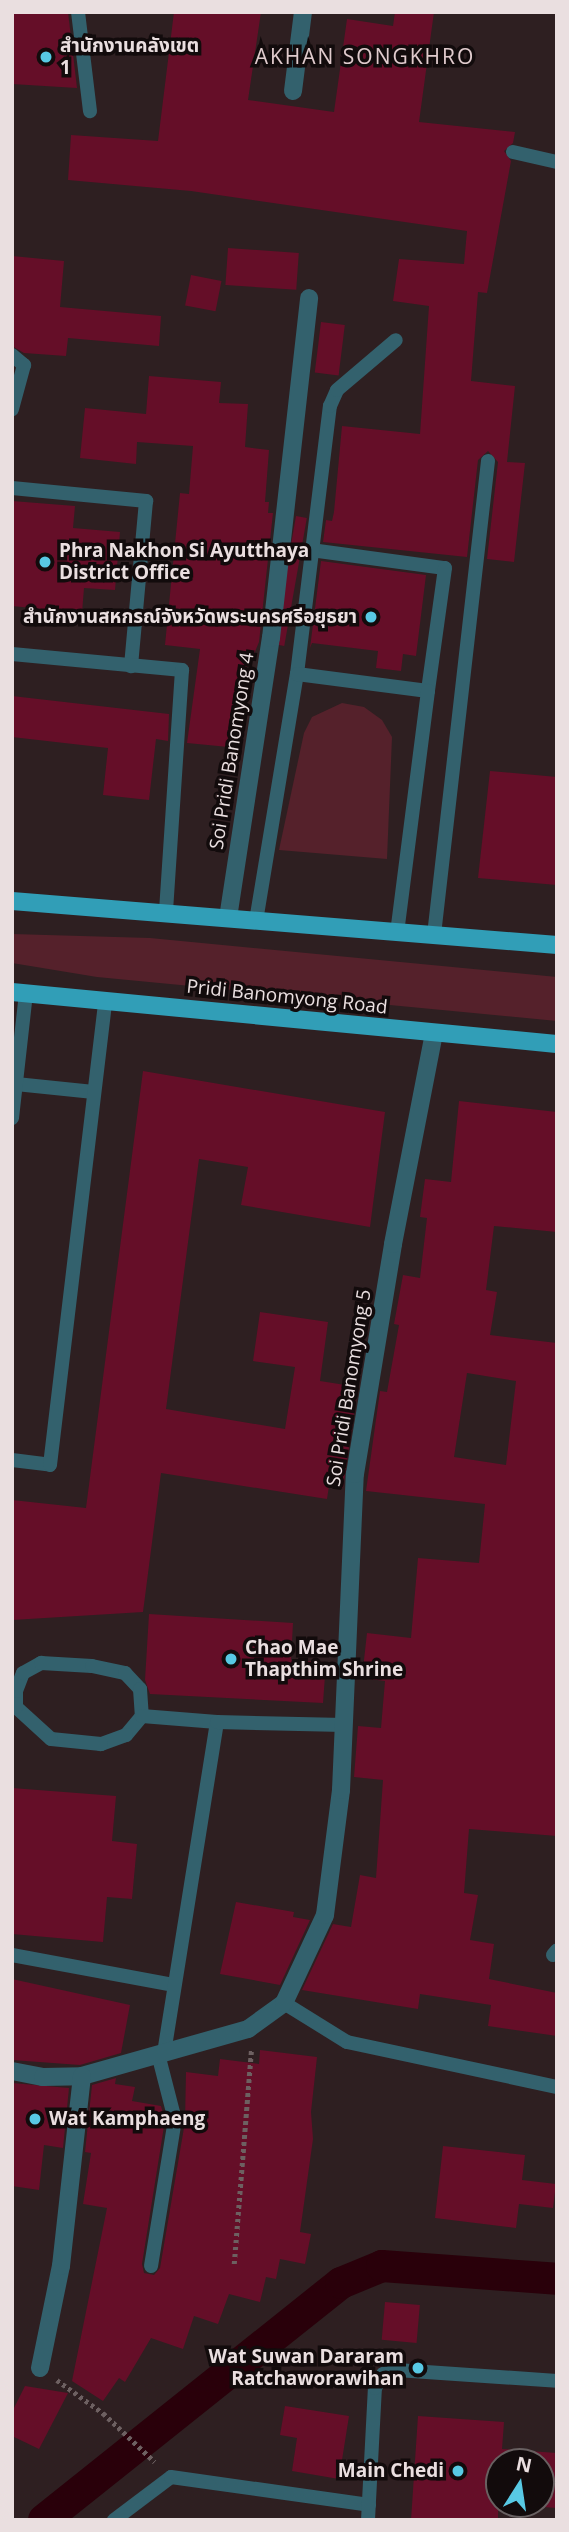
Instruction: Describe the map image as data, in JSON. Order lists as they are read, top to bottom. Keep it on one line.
{"streets":{"main road":["Pridi Banomyong Road"],"street":["Soi Pridi Banomyong 4","Soi Pridi Banomyong 5"]},"crossings":[["Pridi Banomyong Road","Soi Pridi Banomyong 5"]],"districts":["AKHAN SONGKHRO"],"places":["สำนักงานคลังเขต 1","Phra Nakhon Si Ayutthaya District Office","สํานักงานสหกรณ์จังหวัดพระนครศรีอยุธยา","Chao Mae Thapthim Shrine","Wat Kamphaeng","Wat Suwan Dararam Ratchaworawihan","Main Chedi"],"north":"top"}
